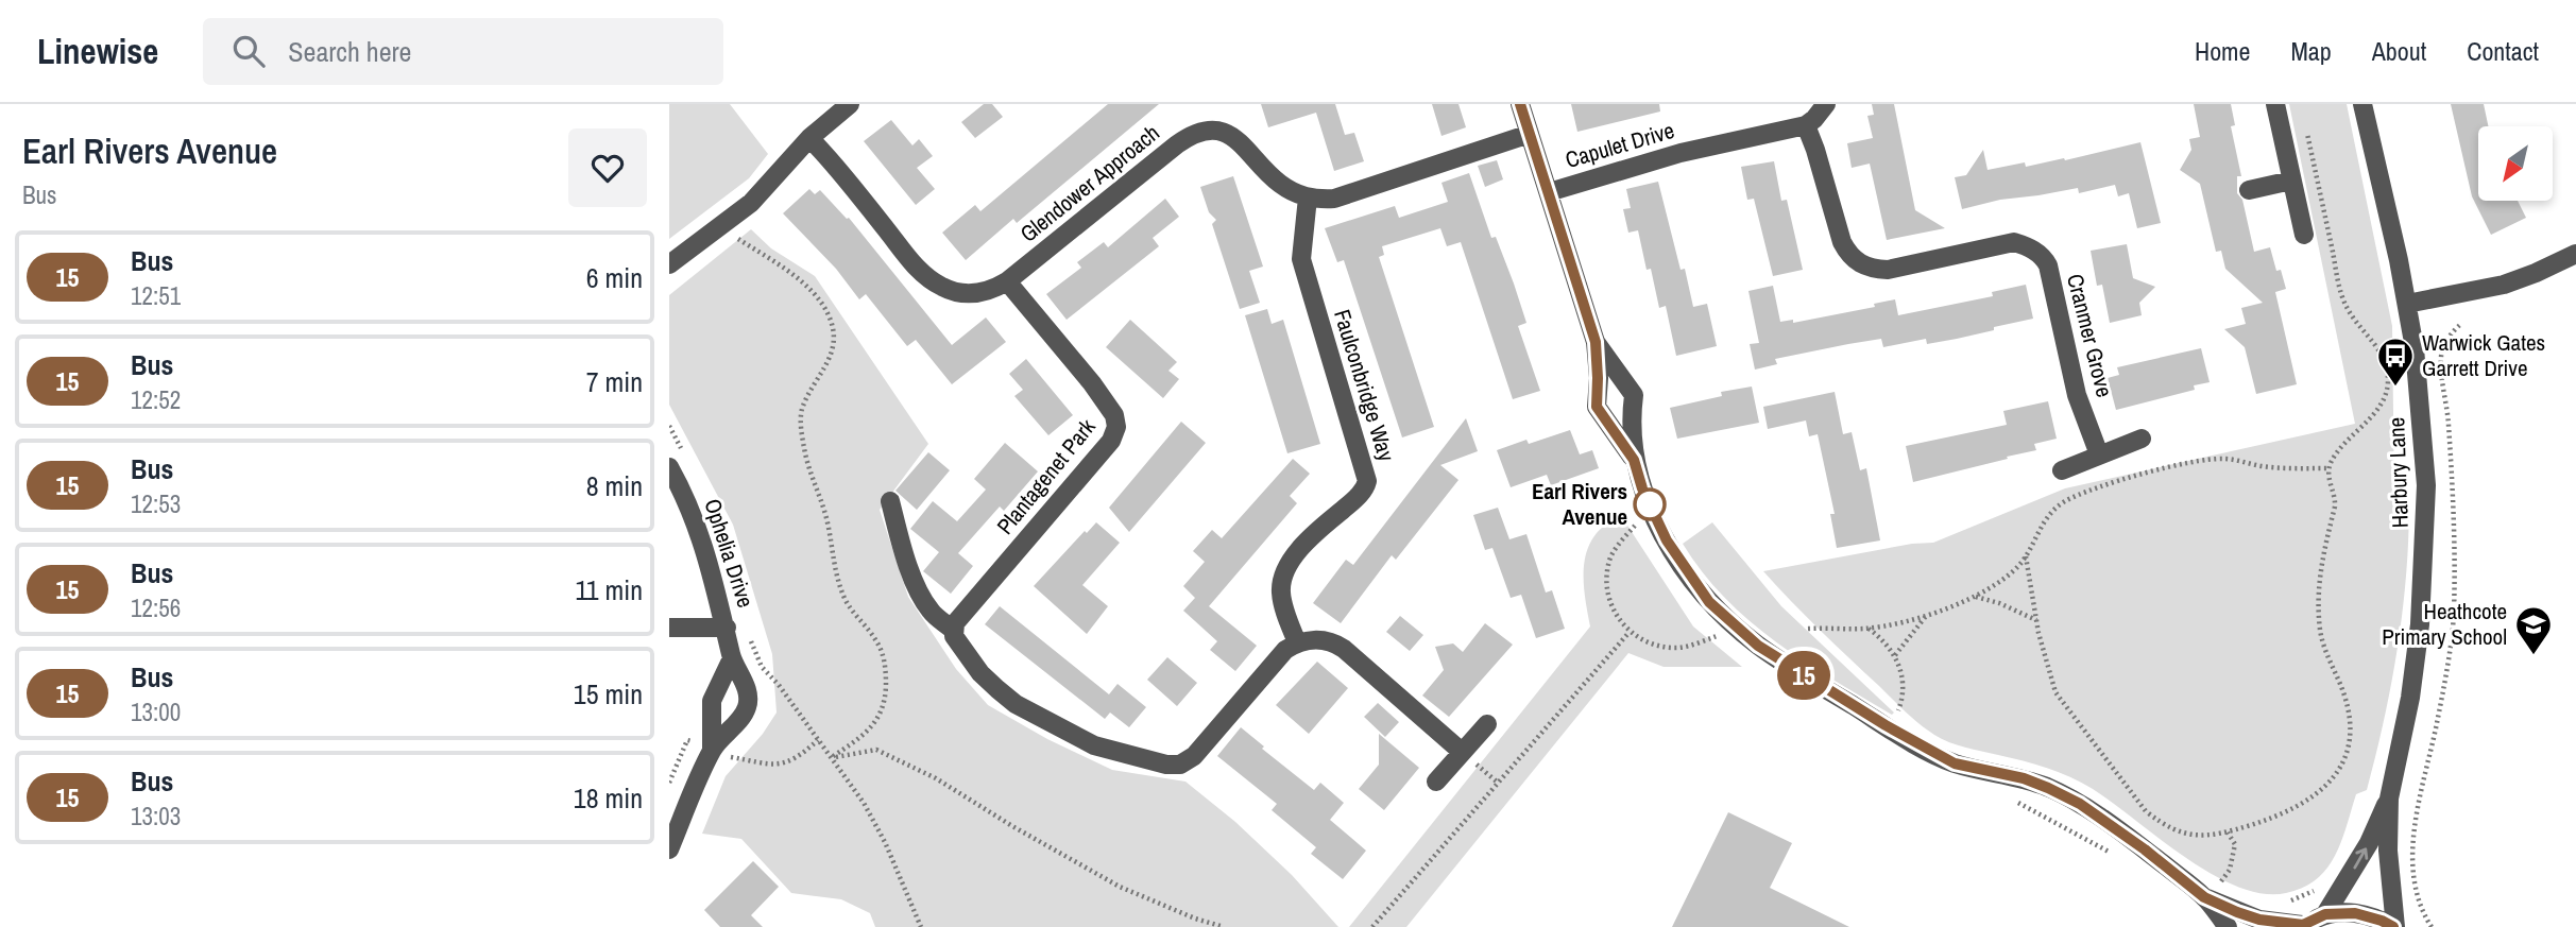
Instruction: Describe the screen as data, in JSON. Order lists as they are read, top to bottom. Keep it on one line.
{"streets":{"street":["Capulet Drive","Glendower Approach","Cranmer Grove","Faulconbridge Way","Harbury Lane","Plantagenet Park","Ophelia Drive"]},"crossings":[["Capulet Drive","Cranmer Grove"],["Glendower Approach","Faulconbridge Way"],["Glendower Approach","Plantagenet Park"]],"places":{"bus stop":["Warwick Gates Garrett Drive"],"other":["Earl Rivers Avenue"],"school or university":["Heathcote Primary School"]},"lines":["bus line 15"],"north":"bottom left","page":{"header":"Linewise","search":"Search here","nav":["Home","Map","About","Contact"],"heading":["Earl Rivers Avenue","Bus"],"on_map":"15","list":[{"mark":"15","name":"Bus","note":"12:51","value":"6 min"},{"mark":"15","name":"Bus","note":"12:52","value":"7 min"},{"mark":"15","name":"Bus","note":"12:53","value":"8 min"},{"mark":"15","name":"Bus","note":"12:56","value":"11 min"},{"mark":"15","name":"Bus","note":"13:00","value":"15 min"},{"mark":"15","name":"Bus","note":"13:03","value":"18 min"}]}}
